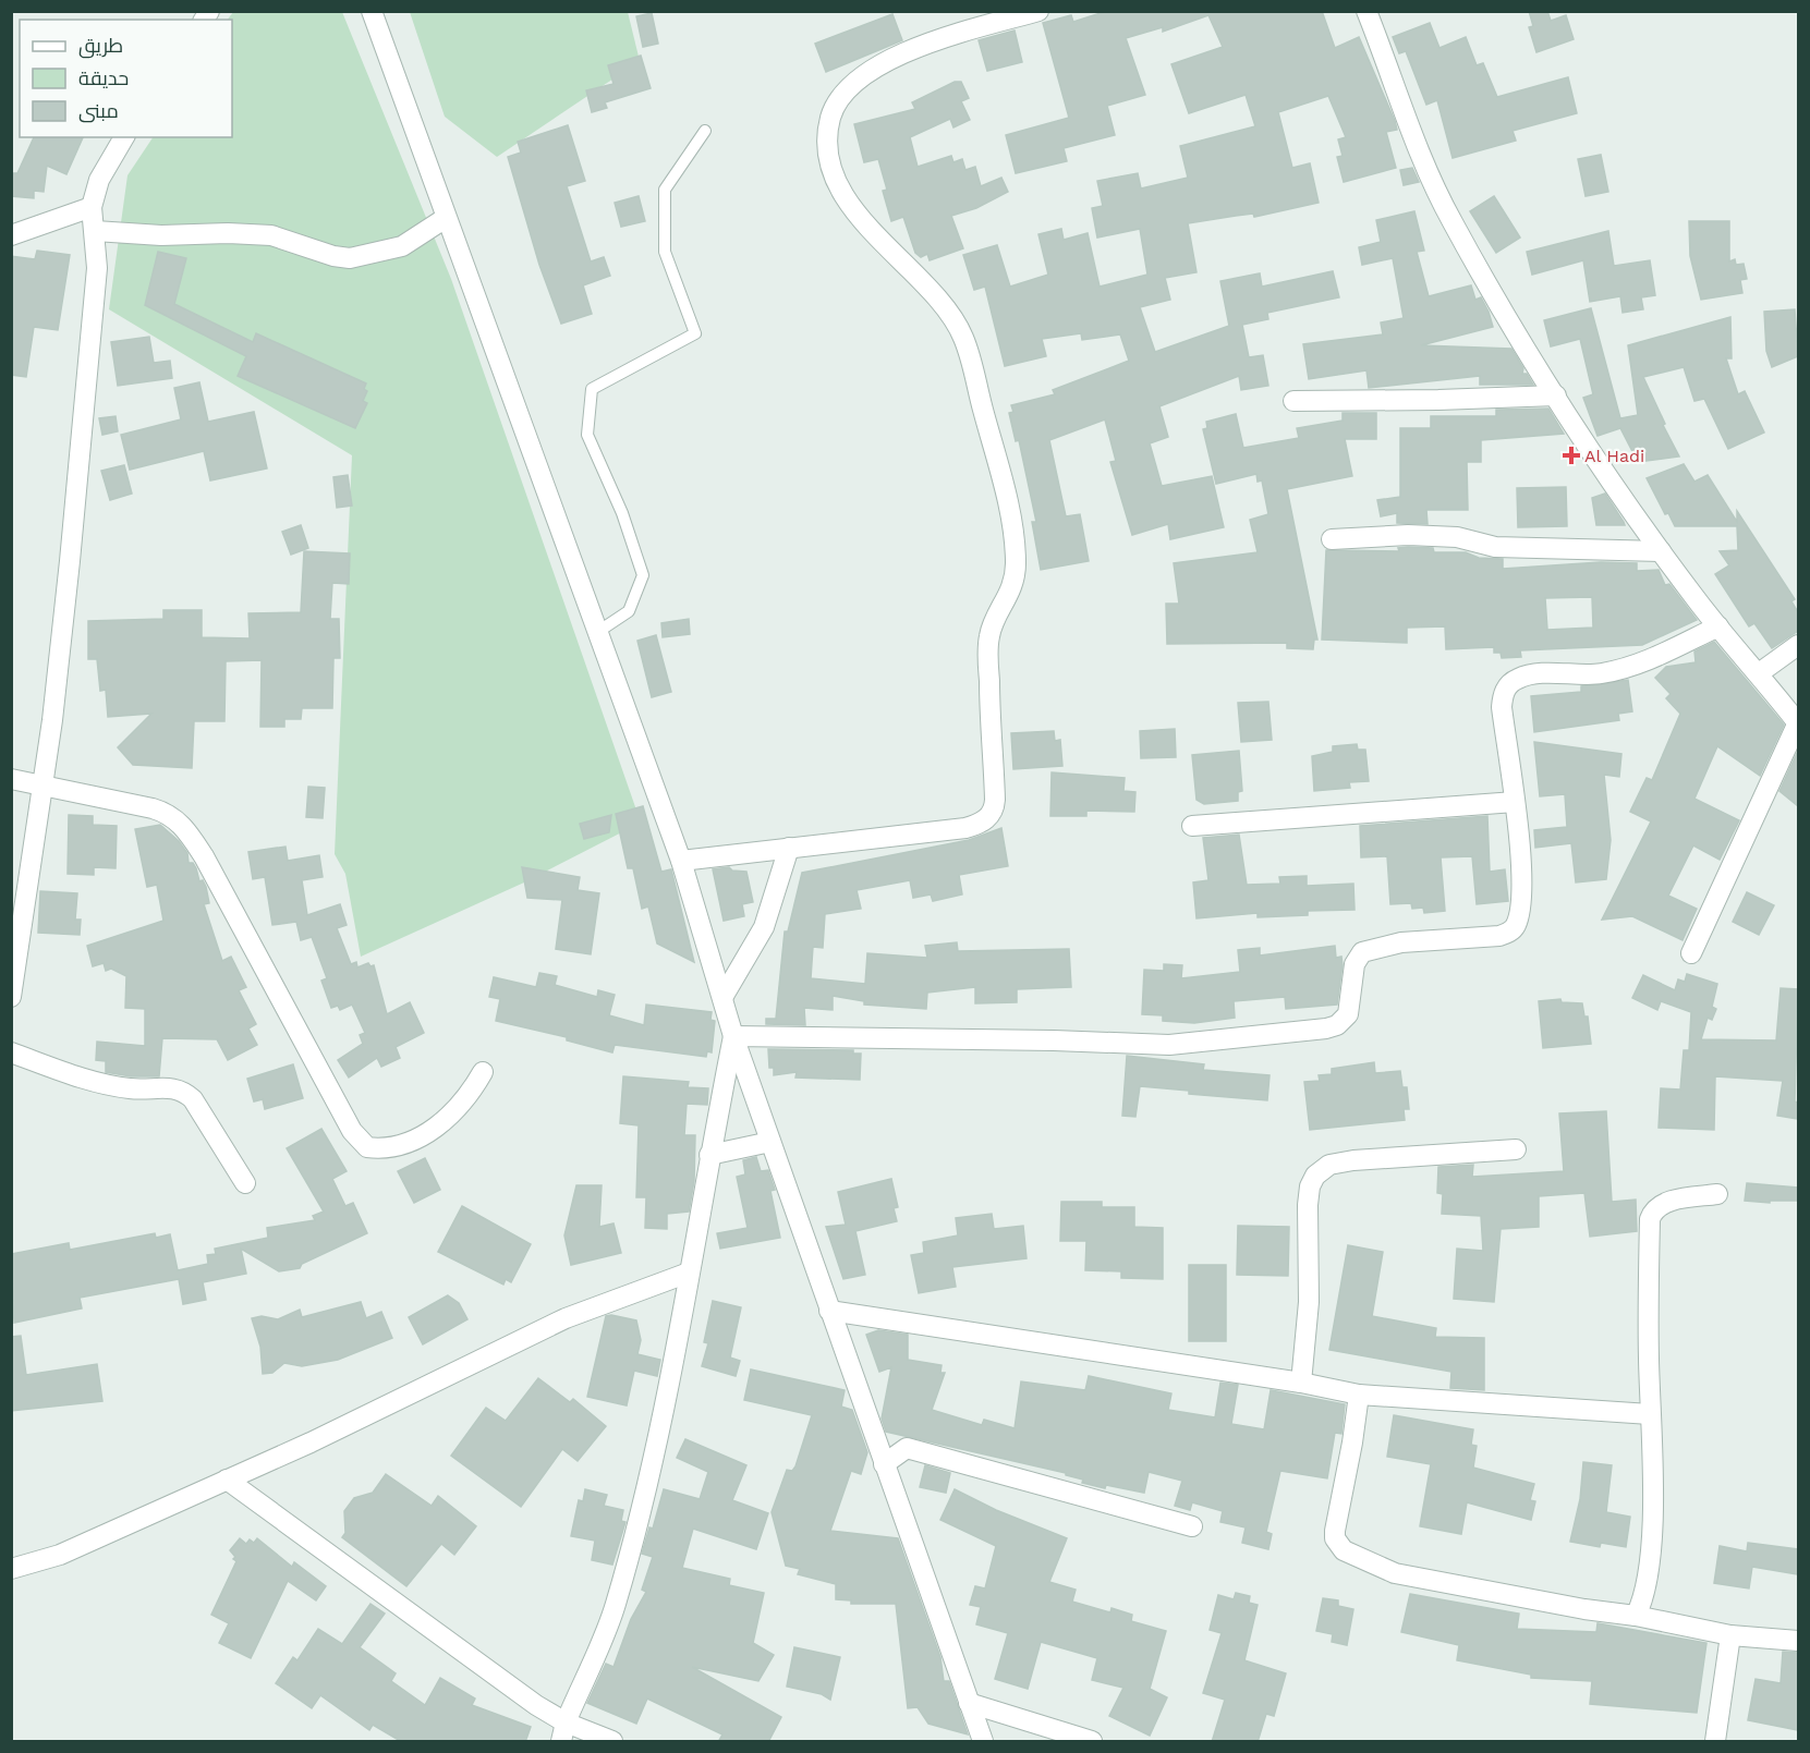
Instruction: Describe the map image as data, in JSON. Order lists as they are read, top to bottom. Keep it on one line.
{"places":{"health":["Al Hadi"]},"legend":["طريق","حديقة","مبنى"]}
